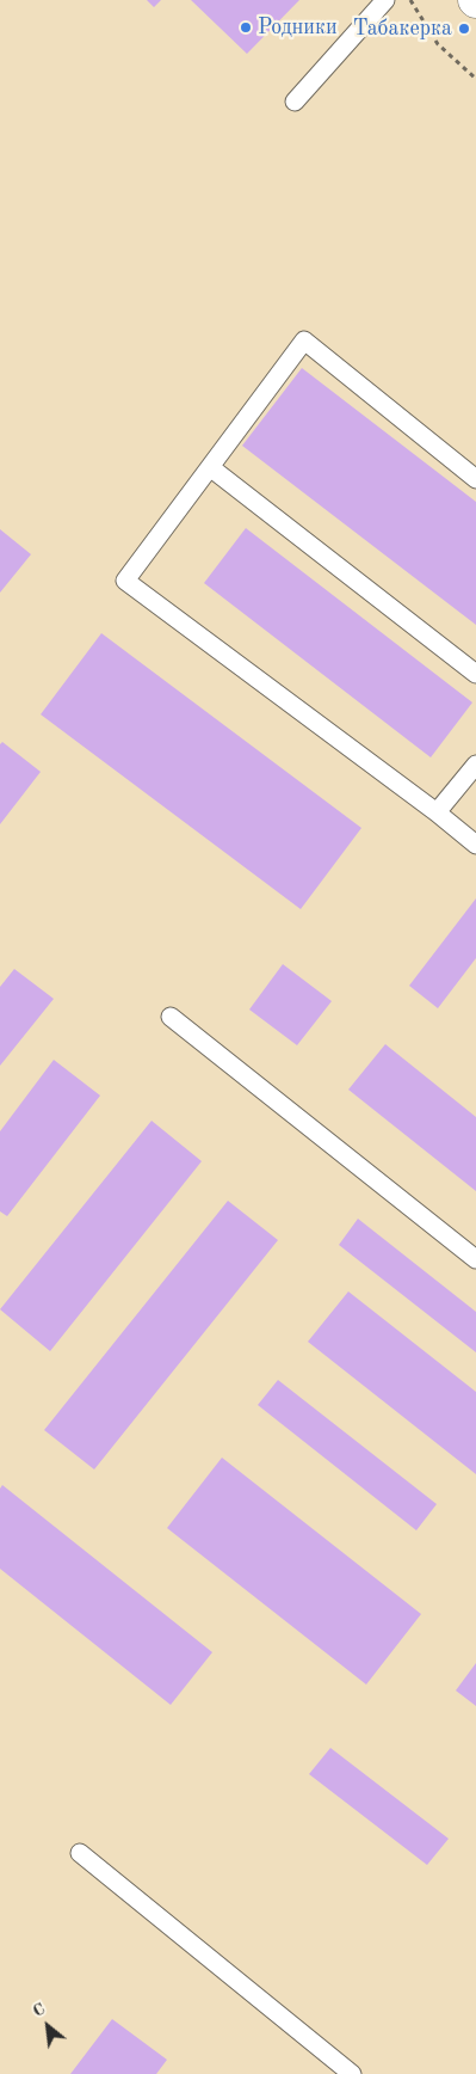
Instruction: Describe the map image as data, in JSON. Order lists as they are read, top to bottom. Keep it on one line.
{"places":["Родники","Табакерка"],"north":"top left"}
